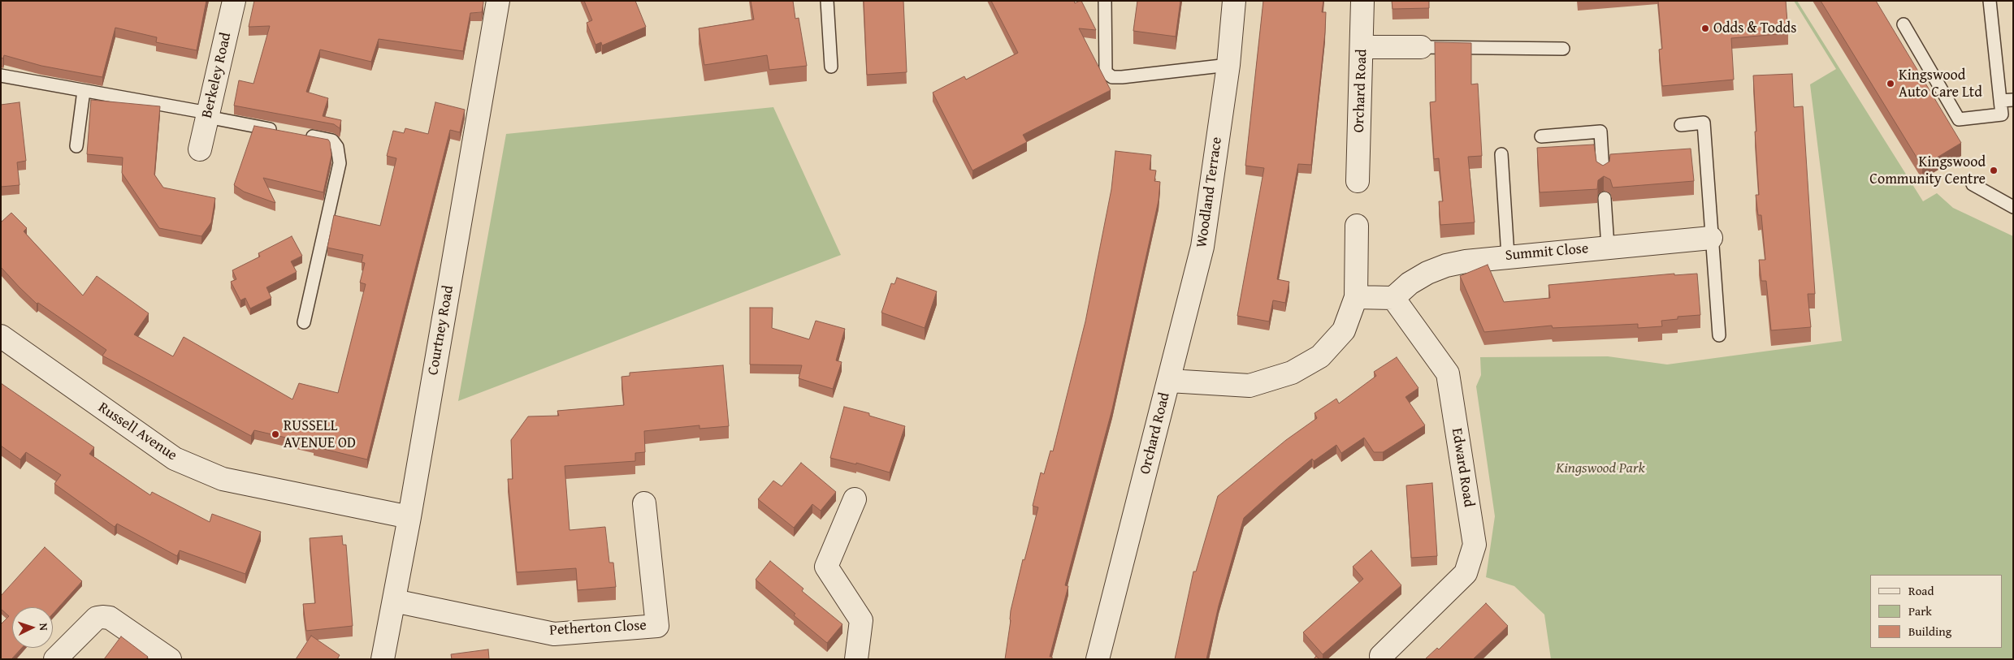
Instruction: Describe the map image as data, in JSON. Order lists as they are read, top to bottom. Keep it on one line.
{"streets":{"street":["Berkeley Road","Orchard Road","Woodland Terrace","Summit Close","Courtney Road","Russell Avenue","Edward Road","Petherton Close"]},"crossings":[["Orchard Road","Woodland Terrace"],["Summit Close","Edward Road"],["Courtney Road","Russell Avenue"],["Courtney Road","Petherton Close"]],"parks":["Kingswood Park"],"places":["Odds & Todds","Kingswood Auto Care Ltd","Kingswood Community Centre","RUSSELL AVENUE OD"],"legend":["Road","Park","Building"],"north":"right"}
